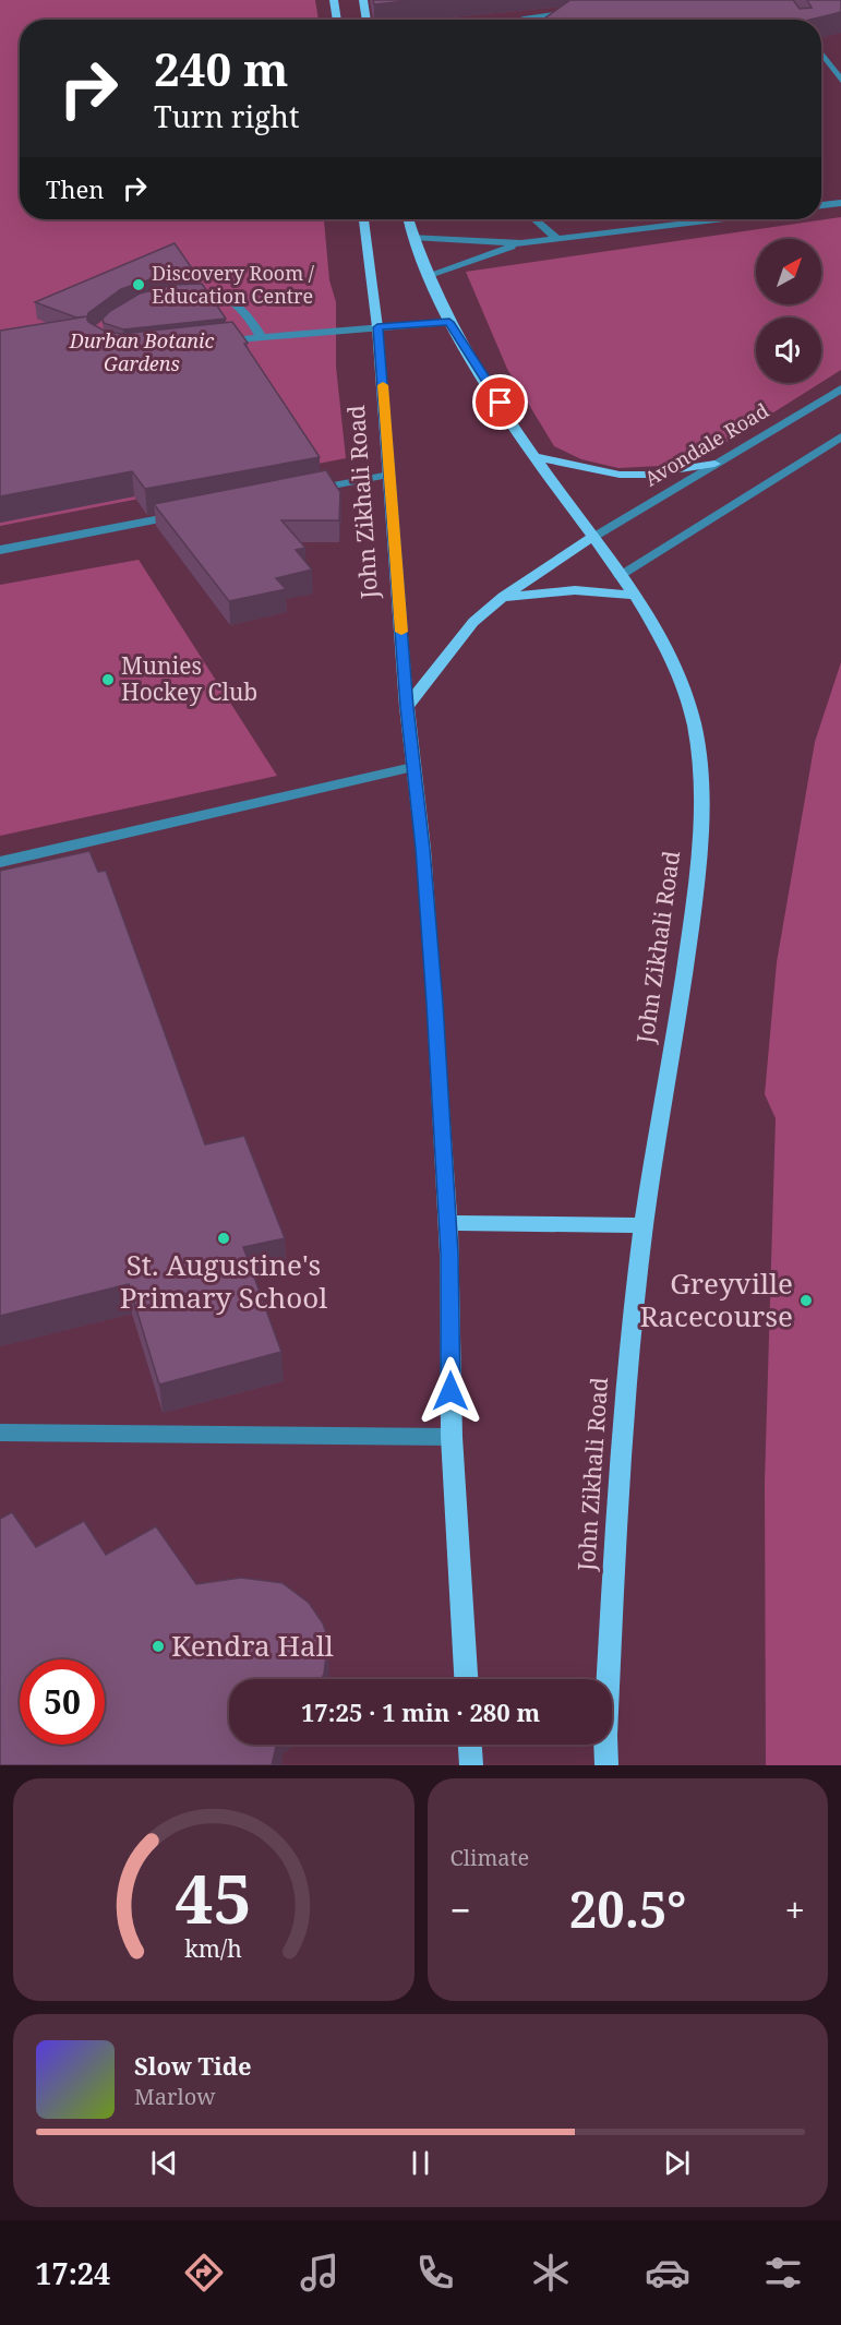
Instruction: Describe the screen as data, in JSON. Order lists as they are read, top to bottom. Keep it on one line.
{"streets":{"main road":["John Zikhali Road"],"street":["Avondale Road"]},"crossings":[["Avondale Road","John Zikhali Road"]],"parks":["Durban Botanic Gardens"],"places":["Discovery Room / Education Centre","Munies Hockey Club","St. Augustine's Primary School","Greyville Racecourse","Kendra Hall"],"north":"top right","page":{"turn":["240 m","Turn right"],"then":"Then","limit":"50","trip":"17:25 · 1 min · 280 m","tile":"Climate","heat":["−","20.5°","+"],"song":["Slow Tide","Marlow"],"tabs":"17:24","gauge":["45","km/h"]}}
